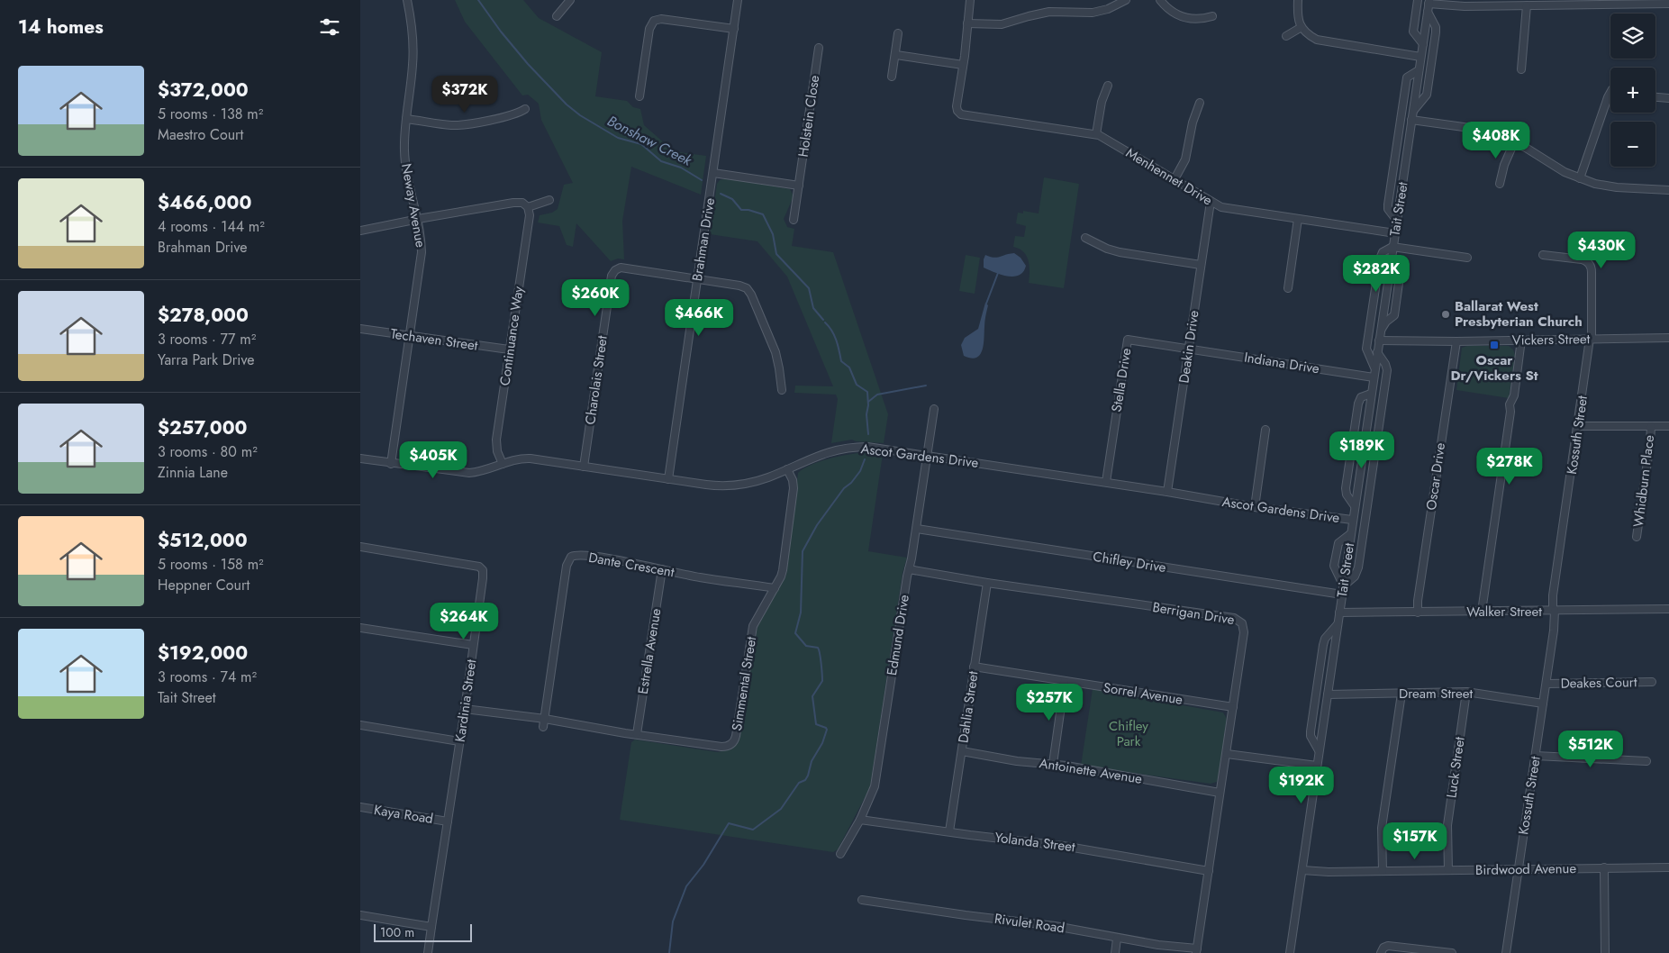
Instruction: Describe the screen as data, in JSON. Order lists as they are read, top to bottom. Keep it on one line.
{"streets":{"street":["Holstein Close","Menhennet Drive","Neway Avenue","Tait Street","Brahman Drive","Continuance Way","Techaven Street","Vickers Street","Deakin Drive","Indiana Drive","Charolais Street","Stella Drive","Kossuth Street","Ascot Gardens Drive","Oscar Drive","Whidburn Place","Chifley Drive","Dante Crescent","Walker Street","Berrigan Drive","Edmund Drive","Estrella Avenue","Deakes Court","Simmental Street","Sorrel Avenue","Dream Street","Kardinia Street","Dahlia Street","Luck Street","Antoinette Avenue","Kaya Road","Yolanda Street","Birdwood Avenue","Rivulet Road"]},"crossings":[["Menhennet Drive","Tait Street"],["Menhennet Drive","Deakin Drive"],["Neway Avenue","Techaven Street"],["Neway Avenue","Ascot Gardens Drive"],["Tait Street","Vickers Street"],["Tait Street","Indiana Drive"],["Tait Street","Ascot Gardens Drive"],["Tait Street","Chifley Drive"],["Tait Street","Walker Street"],["Tait Street","Dream Street"],["Tait Street","Birdwood Avenue"],["Brahman Drive","Charolais Street"],["Brahman Drive","Ascot Gardens Drive"],["Continuance Way","Techaven Street"],["Continuance Way","Ascot Gardens Drive"],["Vickers Street","Kossuth Street"],["Vickers Street","Oscar Drive"],["Deakin Drive","Indiana Drive"],["Deakin Drive","Stella Drive"],["Deakin Drive","Ascot Gardens Drive"],["Indiana Drive","Stella Drive"],["Charolais Street","Ascot Gardens Drive"],["Stella Drive","Ascot Gardens Drive"],["Kossuth Street","Walker Street"],["Kossuth Street","Deakes Court"],["Kossuth Street","Dream Street"],["Kossuth Street","Birdwood Avenue"],["Ascot Gardens Drive","Edmund Drive"],["Ascot Gardens Drive","Simmental Street"],["Oscar Drive","Walker Street"],["Chifley Drive","Edmund Drive"],["Dante Crescent","Estrella Avenue"],["Dante Crescent","Simmental Street"],["Berrigan Drive","Edmund Drive"],["Berrigan Drive","Sorrel Avenue"],["Berrigan Drive","Dahlia Street"],["Berrigan Drive","Antoinette Avenue"],["Berrigan Drive","Yolanda Street"],["Berrigan Drive","Rivulet Road"],["Edmund Drive","Yolanda Street"],["Estrella Avenue","Simmental Street"],["Simmental Street","Kardinia Street"],["Sorrel Avenue","Dahlia Street"],["Dream Street","Luck Street"],["Kardinia Street","Kaya Road"],["Dahlia Street","Antoinette Avenue"],["Dahlia Street","Yolanda Street"],["Luck Street","Birdwood Avenue"]],"water":["Bonshaw Creek"],"parks":["Chifley Park"],"places":{"other":["Ballarat West Presbyterian Church"],"transit":["Oscar Dr/Vickers St"]},"scale_bar":"100 m","page":{"heading":"14 homes","map_buttons":["+","−"],"list":[{"name":"$372,000","note":"5 rooms · 138 m² · Maestro Court"},{"name":"$466,000","note":"4 rooms · 144 m² · Brahman Drive"},{"name":"$278,000","note":"3 rooms · 77 m² · Yarra Park Drive"},{"name":"$257,000","note":"3 rooms · 80 m² · Zinnia Lane"},{"name":"$512,000","note":"5 rooms · 158 m² · Heppner Court"},{"name":"$192,000","note":"3 rooms · 74 m² · Tait Street"}],"price":["$372K","$408K","$430K","$282K","$260K","$466K","$189K","$405K","$278K","$264K","$257K","$512K","$192K","$157K"],"scale":"100 m"}}
